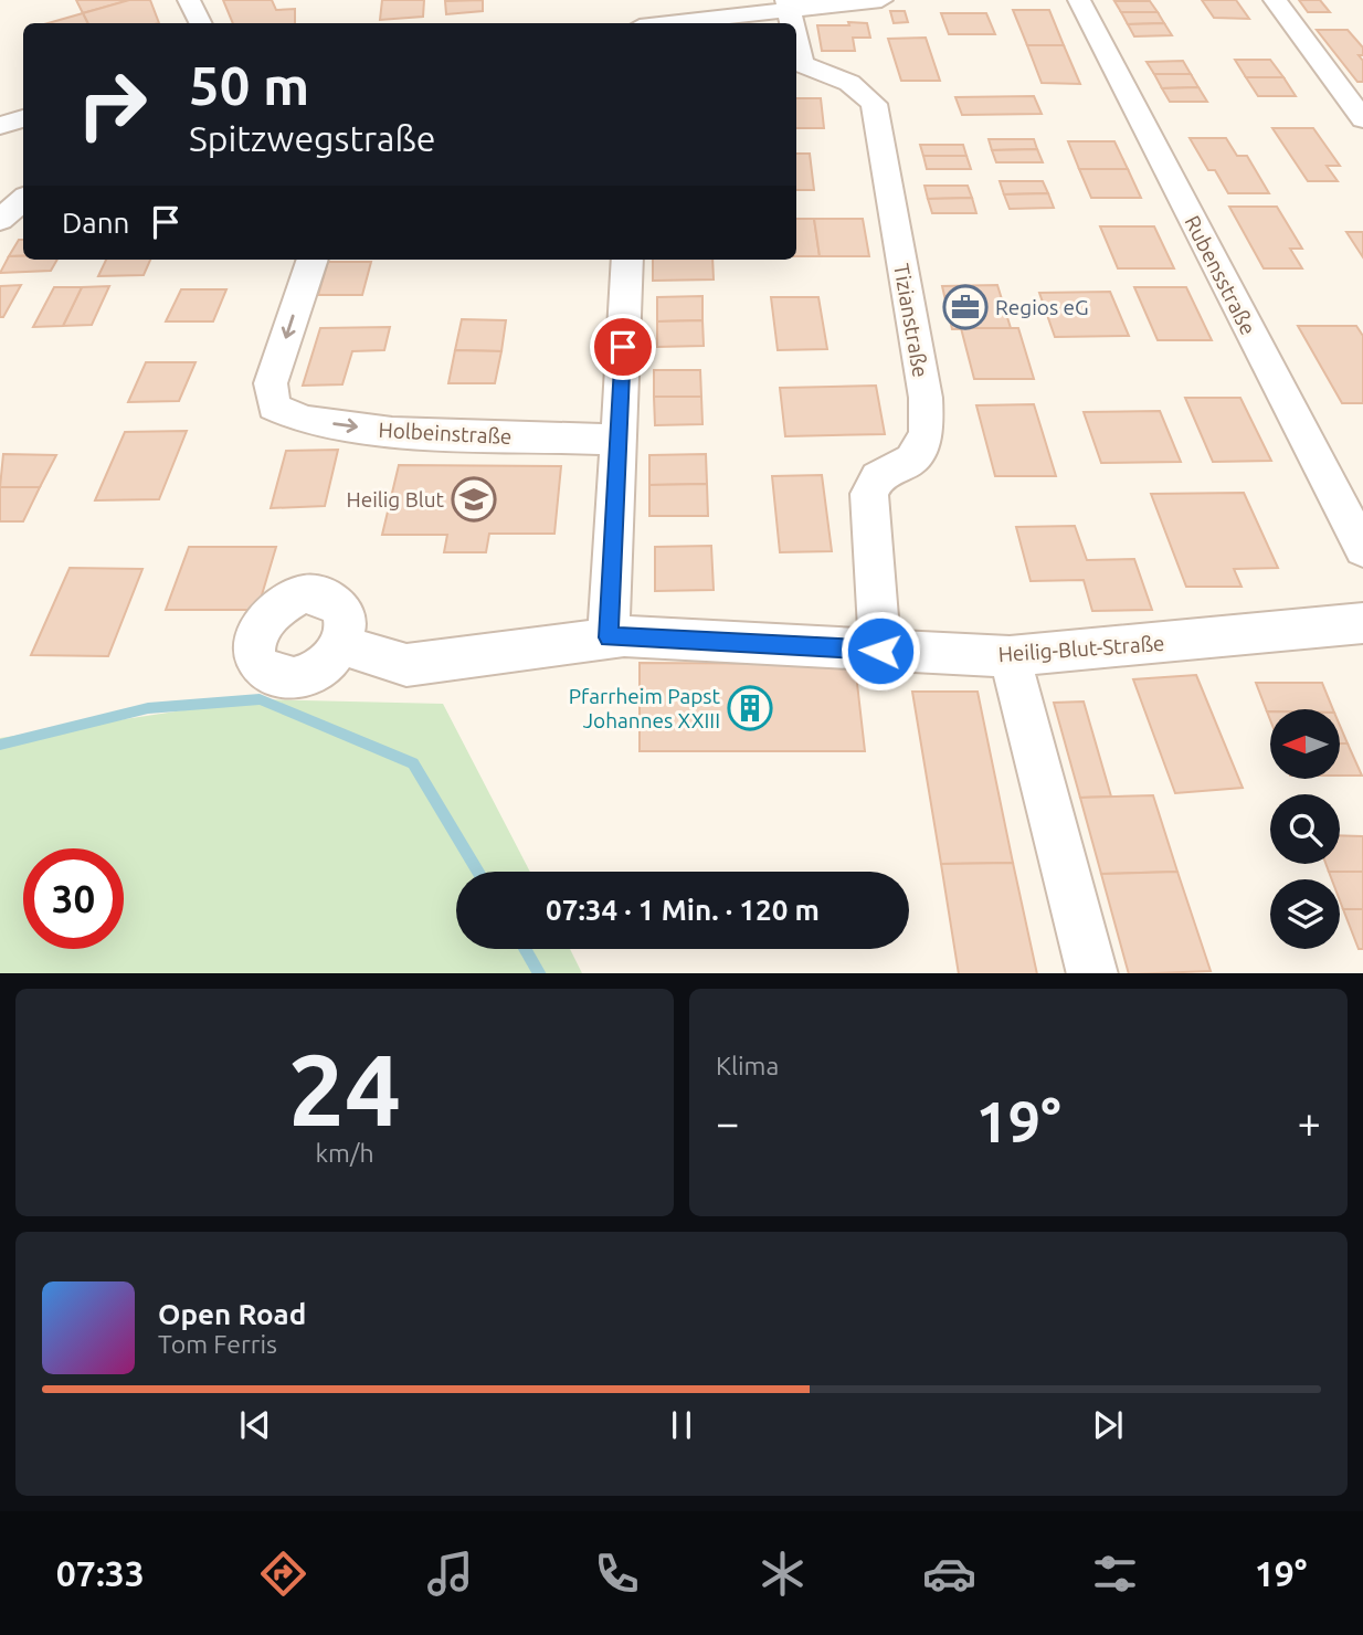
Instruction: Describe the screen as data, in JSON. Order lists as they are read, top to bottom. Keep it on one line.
{"streets":{"street":["Rubensstraße","Tizianstraße","Holbeinstraße","Heilig-Blut-Straße"]},"crossings":[["Tizianstraße","Heilig-Blut-Straße"]],"places":{"office":["Regios eG"],"school or university":["Heilig Blut"],"building":["Pfarrheim Papst Johannes XXIII"]},"north":"left","page":{"turn":["50 m","Spitzwegstraße"],"then":"Dann","limit":"30","trip":"07:34 · 1 Min. · 120 m","tile":[["24","km/h"],"Klima"],"heat":["−","19°","+"],"song":["Open Road","Tom Ferris"],"tabs":["07:33","19°"]}}
